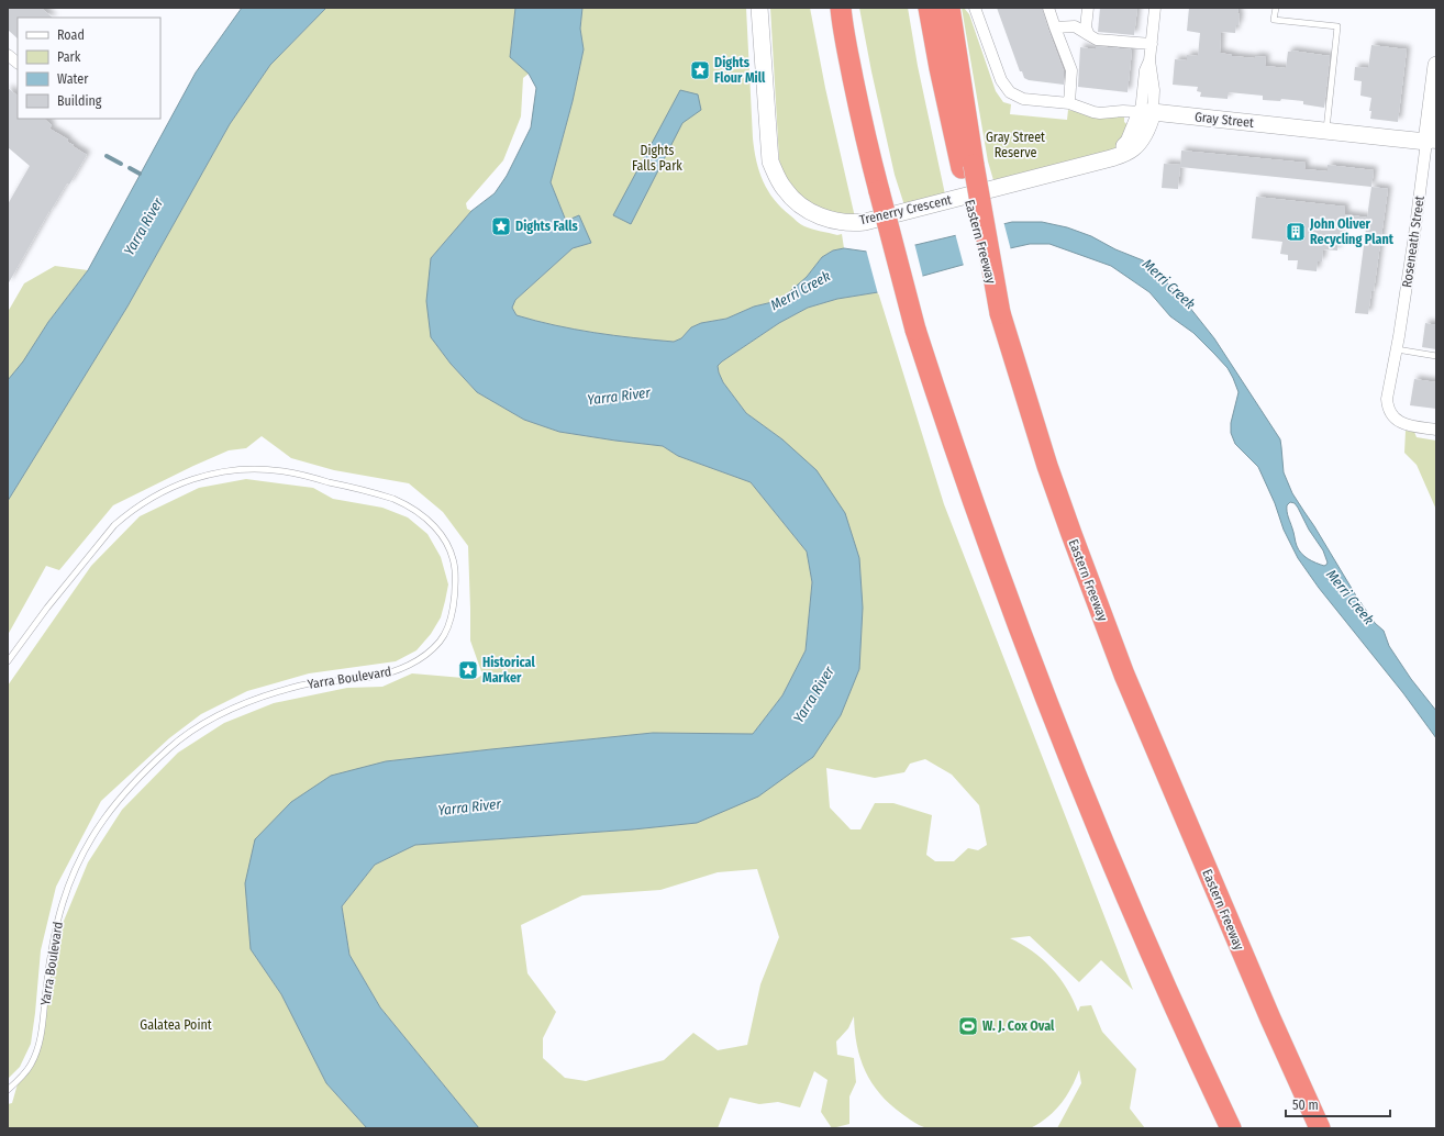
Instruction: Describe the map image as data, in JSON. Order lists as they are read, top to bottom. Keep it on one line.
{"streets":{"highway":["Eastern Freeway"],"street":["Gray Street","Trenerry Crescent","Roseneath Street"],"lane":["Yarra Boulevard"]},"crossings":[["Gray Street","Trenerry Crescent"],["Gray Street","Roseneath Street"]],"water":["Yarra River","Merri Creek"],"parks":["Gray Street Reserve","Dights Falls Park","Galatea Point"],"places":{"place":["Dights Flour Mill","Dights Falls","Historical Marker"],"building":["John Oliver Recycling Plant"],"sports":["W. J. Cox Oval"]},"legend":["Road","Park","Water","Building"],"scale_bar":"50 m"}
